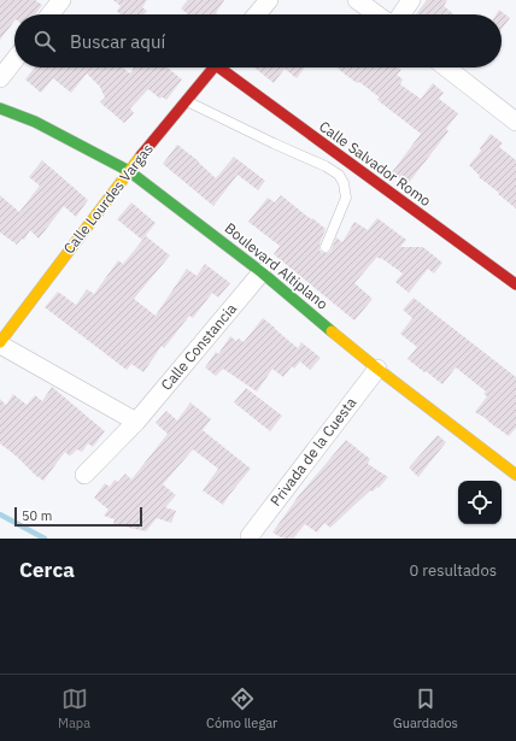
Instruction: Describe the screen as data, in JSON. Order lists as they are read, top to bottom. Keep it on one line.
{"streets":{"street":["Calle Salvador Romo","Calle Lourdes Vargas","Boulevard Altiplano","Calle Constancia","Privada de la Cuesta"]},"crossings":[["Calle Lourdes Vargas","Boulevard Altiplano"],["Boulevard Altiplano","Calle Constancia"],["Boulevard Altiplano","Privada de la Cuesta"]],"scale_bar":"50 m","page":{"search":"Buscar aquí","scale":"50 m","heading":["Cerca","0 resultados"],"nav":["Mapa","Cómo llegar","Guardados"]}}
